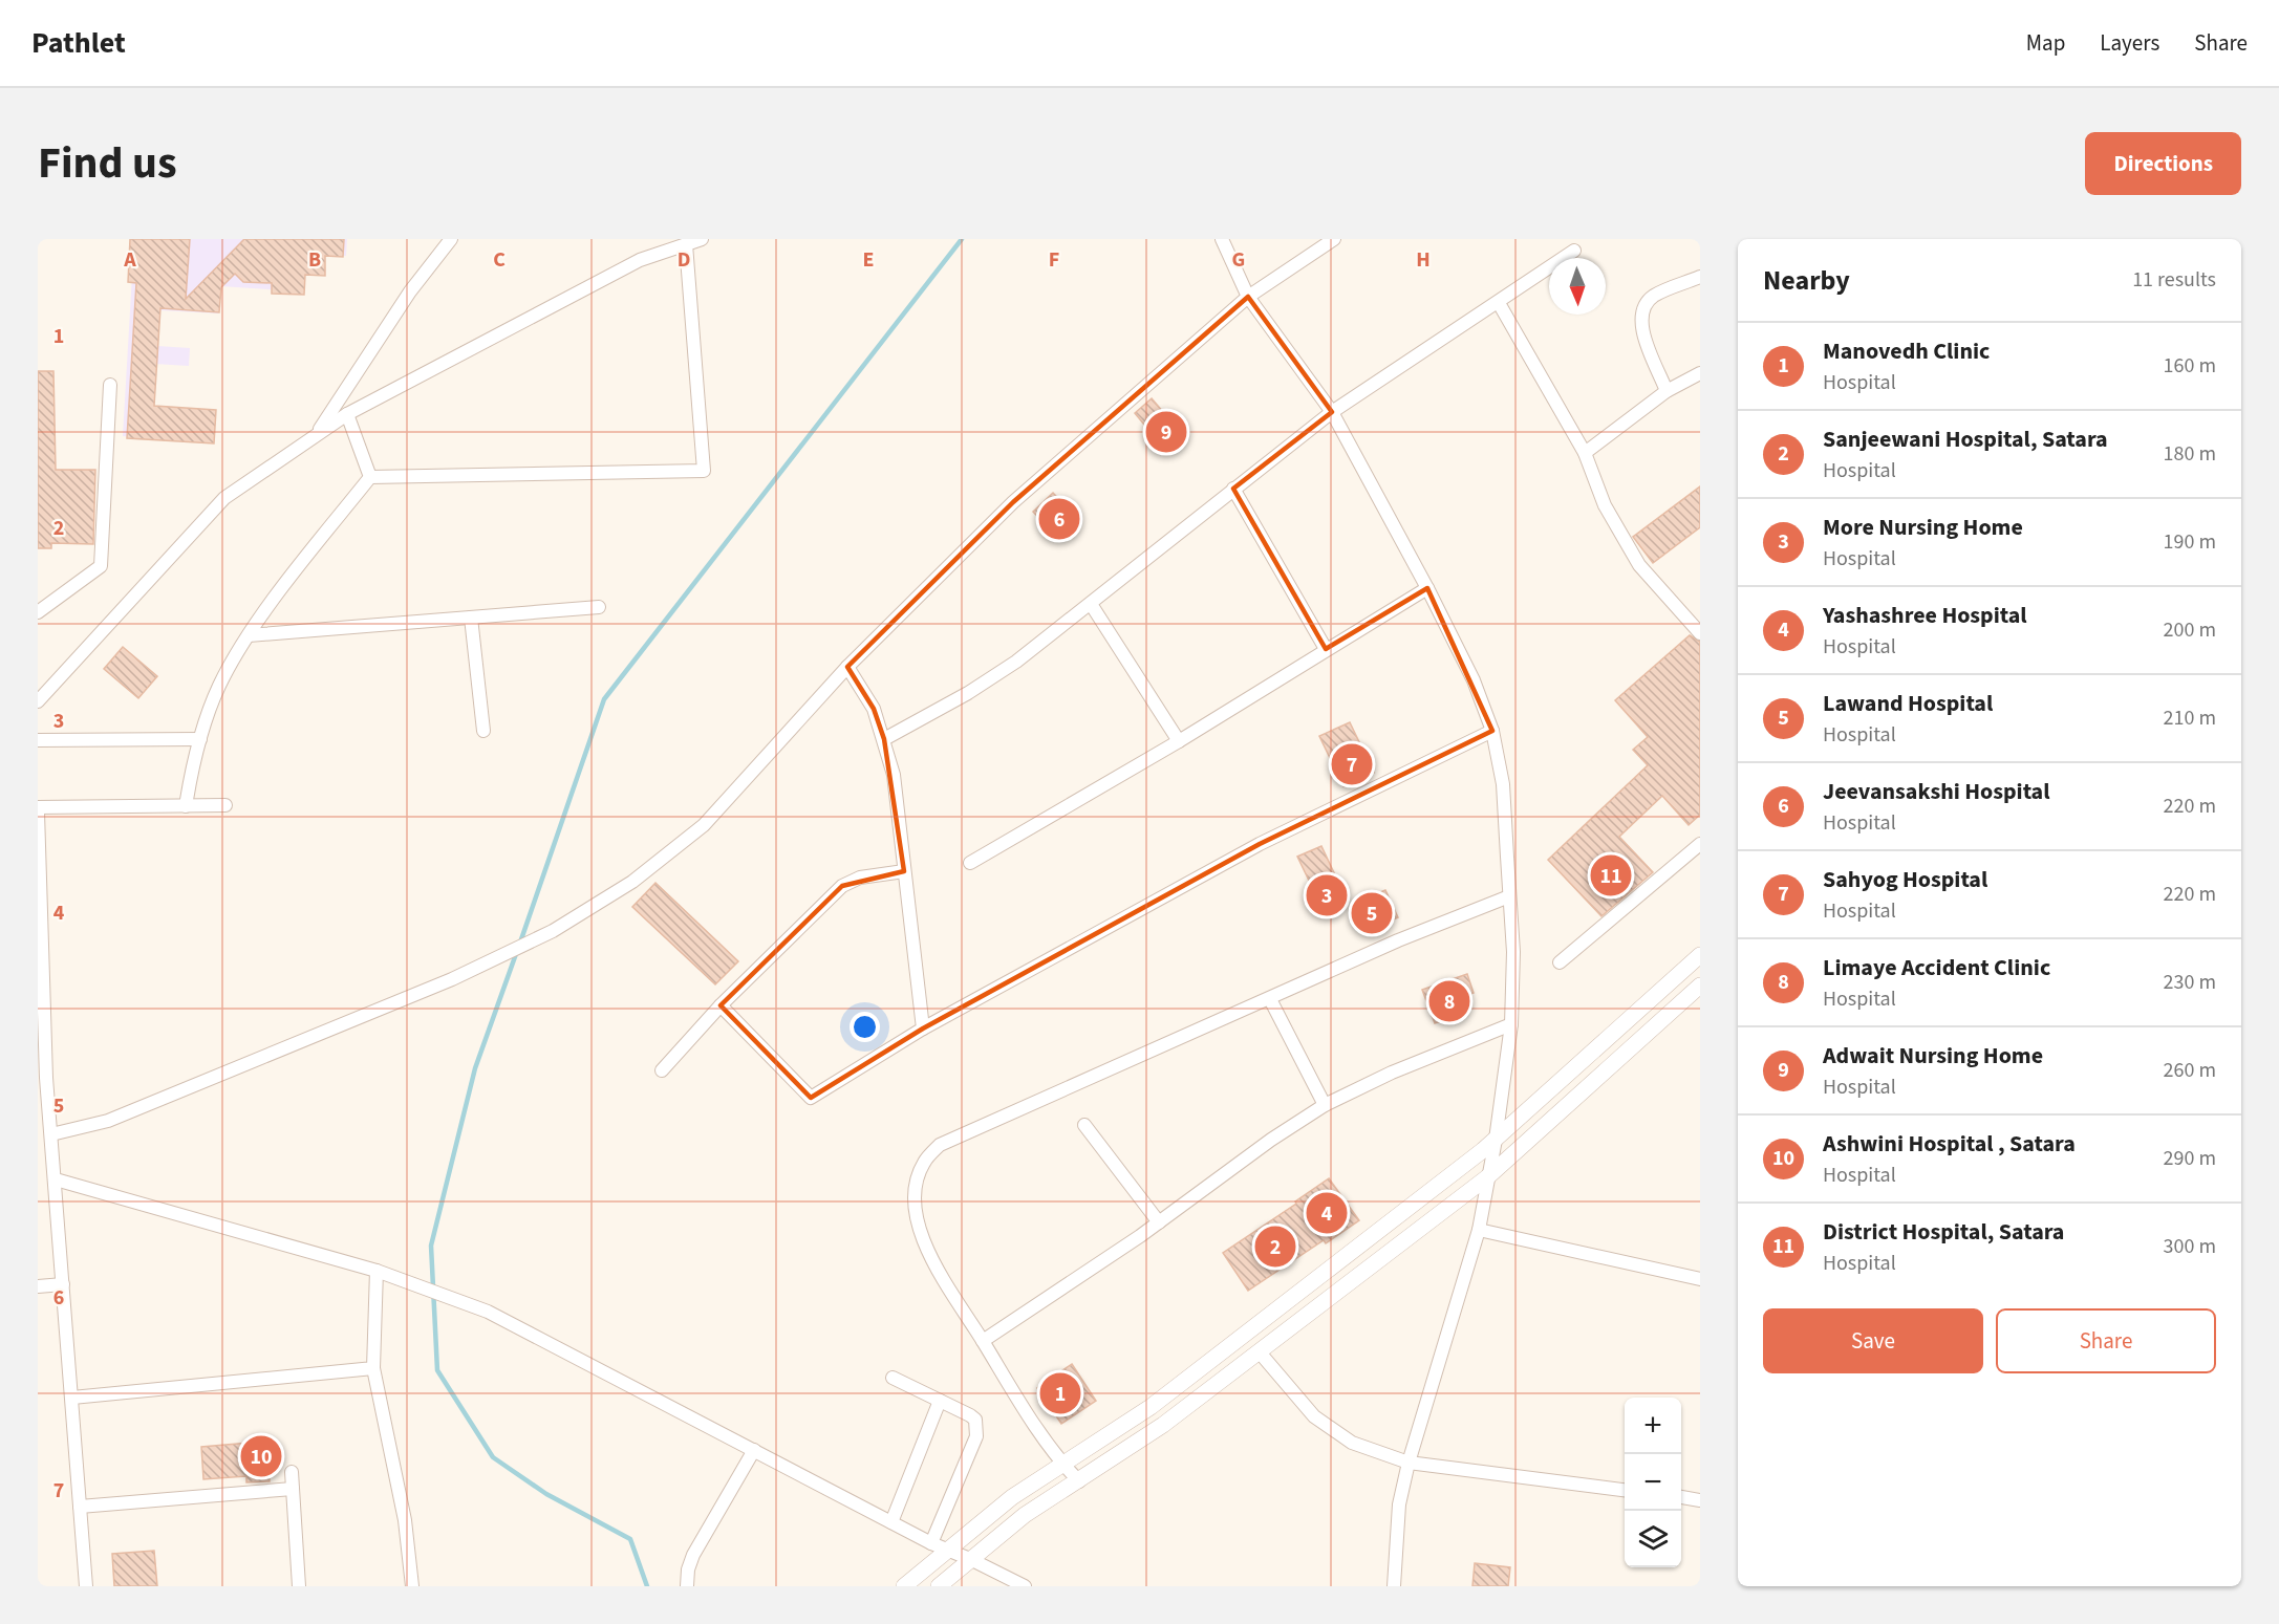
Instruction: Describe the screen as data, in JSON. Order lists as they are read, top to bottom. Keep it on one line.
{"north":"bottom","page":{"header":"Pathlet","nav":["Map","Layers","Share"],"title":"Find us","buttons":["Directions",["Save","Share"]],"heading":["Nearby","11 results"],"list":[{"mark":"1","name":"Manovedh Clinic","note":"Hospital","value":"160 m"},{"mark":"2","name":"Sanjeewani Hospital, Satara","note":"Hospital","value":"180 m"},{"mark":"3","name":"More Nursing Home","note":"Hospital","value":"190 m"},{"mark":"4","name":"Yashashree Hospital","note":"Hospital","value":"200 m"},{"mark":"5","name":"Lawand Hospital","note":"Hospital","value":"210 m"},{"mark":"6","name":"Jeevansakshi Hospital","note":"Hospital","value":"220 m"},{"mark":"7","name":"Sahyog Hospital","note":"Hospital","value":"220 m"},{"mark":"8","name":"Limaye Accident Clinic","note":"Hospital","value":"230 m"},{"mark":"9","name":"Adwait Nursing Home","note":"Hospital","value":"260 m"},{"mark":"10","name":"Ashwini Hospital , Satara","note":"Hospital","value":"290 m"},{"mark":"11","name":"District Hospital, Satara","note":"Hospital","value":"300 m"}],"pins":["9","6","7","11","3","5","8","4","2","1","10"],"map_buttons":["+","−"]},"grid":{"columns":["A","B","C","D","E","F","G","H"],"rows":["1","2","3","4","5","6","7"]}}
